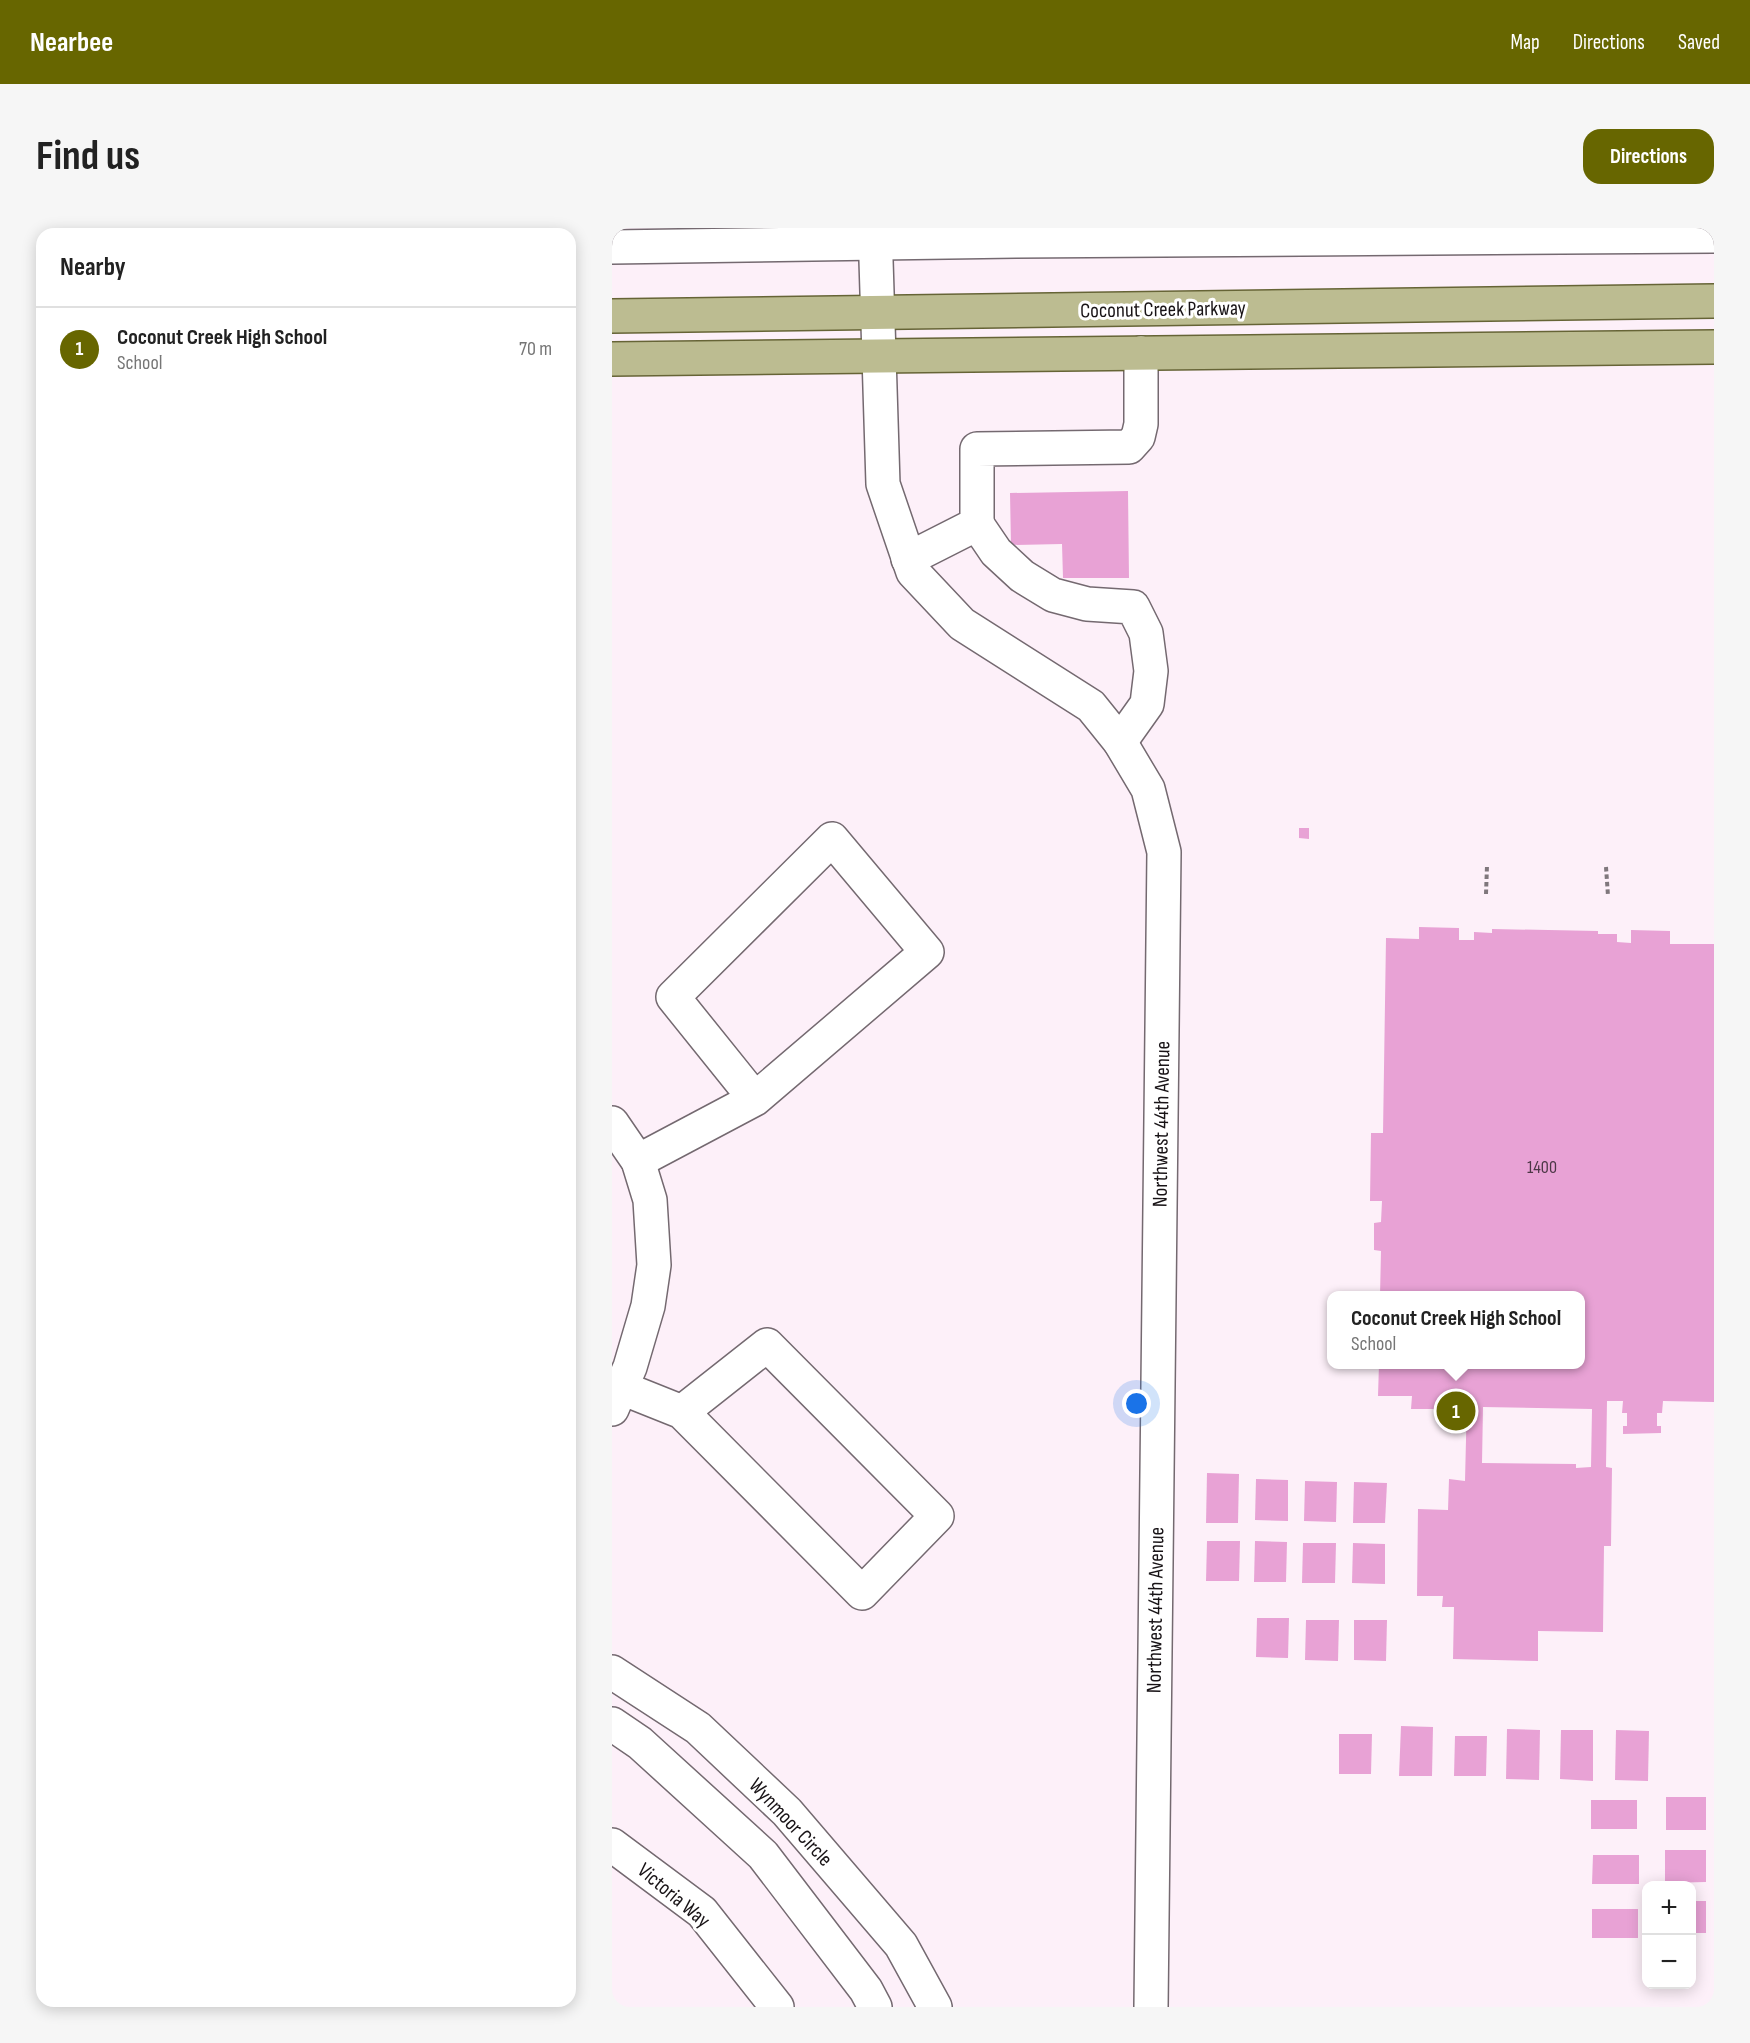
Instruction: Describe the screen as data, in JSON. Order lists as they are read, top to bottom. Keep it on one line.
{"streets":{"main road":["Coconut Creek Parkway"],"street":["Northwest 44th Avenue","Wynmoor Circle","Victoria Way"]},"crossings":[["Coconut Creek Parkway","Northwest 44th Avenue"]],"house_numbers":["1400"],"page":{"header":"Nearbee","nav":["Map","Directions","Saved"],"buttons":"Directions","title":"Find us","heading":"Nearby","list":[{"mark":"1","name":"Coconut Creek High School","note":"School","value":"70 m"}],"popup":["Coconut Creek High School","School"],"pins":"1","map_buttons":["+","−"]}}
